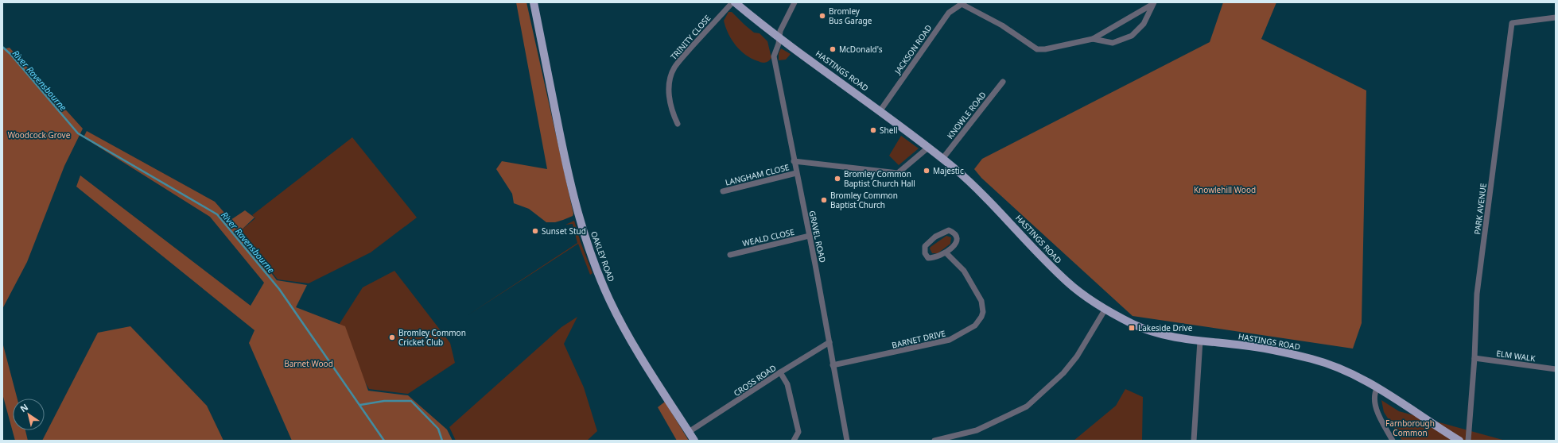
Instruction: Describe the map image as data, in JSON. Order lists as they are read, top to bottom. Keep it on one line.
{"streets":{"main road":["HASTINGS ROAD","OAKLEY ROAD"],"street":["TRINITY CLOSE","JACKSON ROAD","KNOWLE ROAD","LANGHAM CLOSE","PARK AVENUE","GRAVEL ROAD","WEALD CLOSE","BARNET DRIVE","ELM WALK","CROSS ROAD"]},"crossings":[["JACKSON ROAD","HASTINGS ROAD"],["HASTINGS ROAD","KNOWLE ROAD"],["HASTINGS ROAD","GRAVEL ROAD"],["LANGHAM CLOSE","GRAVEL ROAD"],["PARK AVENUE","ELM WALK"],["GRAVEL ROAD","WEALD CLOSE"],["GRAVEL ROAD","BARNET DRIVE"],["GRAVEL ROAD","CROSS ROAD"],["OAKLEY ROAD","CROSS ROAD"]],"water":["River Ravensbourne"],"parks":["Woodcock Grove","Knowlehill Wood","Barnet Wood","Farnborough Common"],"places":{"other":["Bromley Bus Garage","McDonald's","Shell","Majestic","Bromley Common Baptist Church Hall","Bromley Common Baptist Church","Sunset Stud","Bromley Common Cricket Club"],"transit":["Lakeside Drive"]},"north":"top left"}
